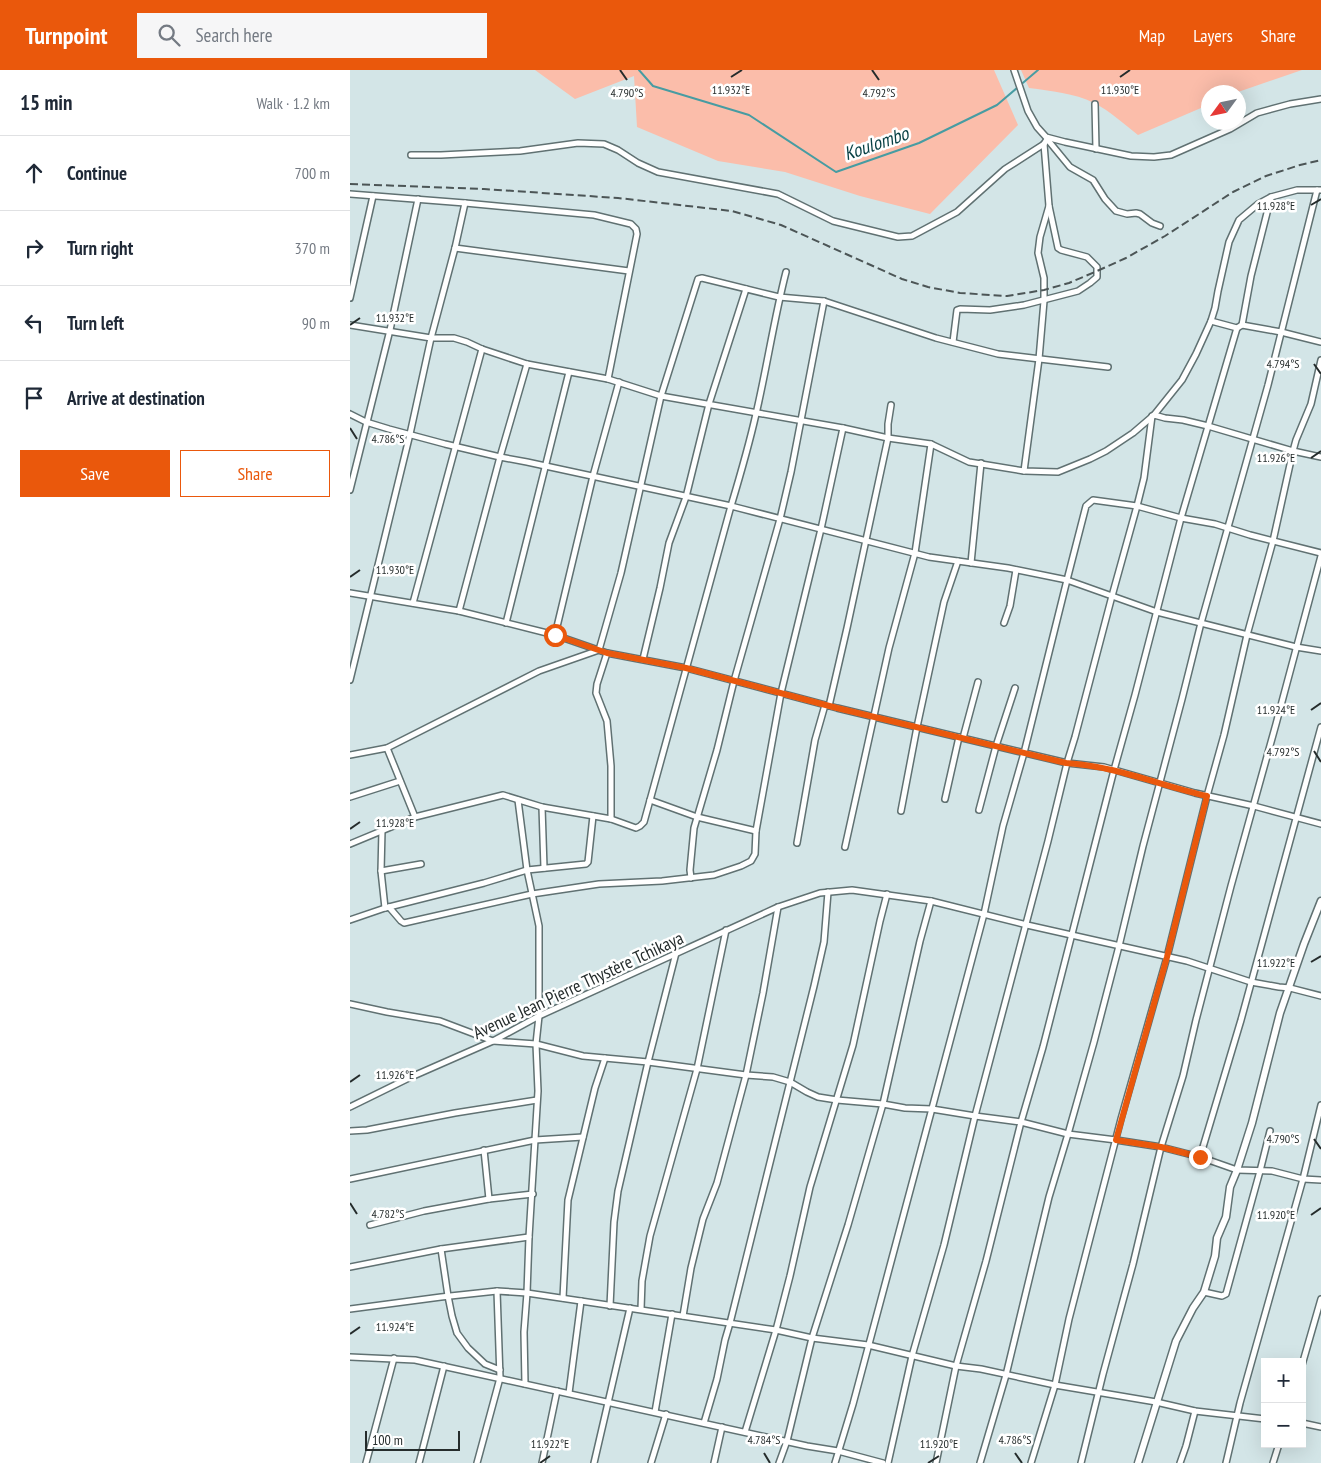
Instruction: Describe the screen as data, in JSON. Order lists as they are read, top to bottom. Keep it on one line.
{"streets":{"street":["Avenue Jean Pierre Thystère Tchikaya"]},"water":["Koulombo"],"scale_bar":"100 m","north":"bottom left","page":{"header":"Turnpoint","search":"Search here","nav":["Map","Layers","Share"],"heading":["15 min","Walk · 1.2 km"],"list":[["Continue","700 m"],["Turn right","370 m"],["Turn left","90 m"],"Arrive at destination"],"buttons":["Save","Share"],"map_buttons":["+","−"],"scale":"100 m"},"coordinates":["11.932°E","11.930°E","4.790°S","4.792°S","11.928°E","4.794°S","4.786°S","11.926°E","11.924°E","11.922°E","4.782°S","11.920°E","4.784°S"]}
